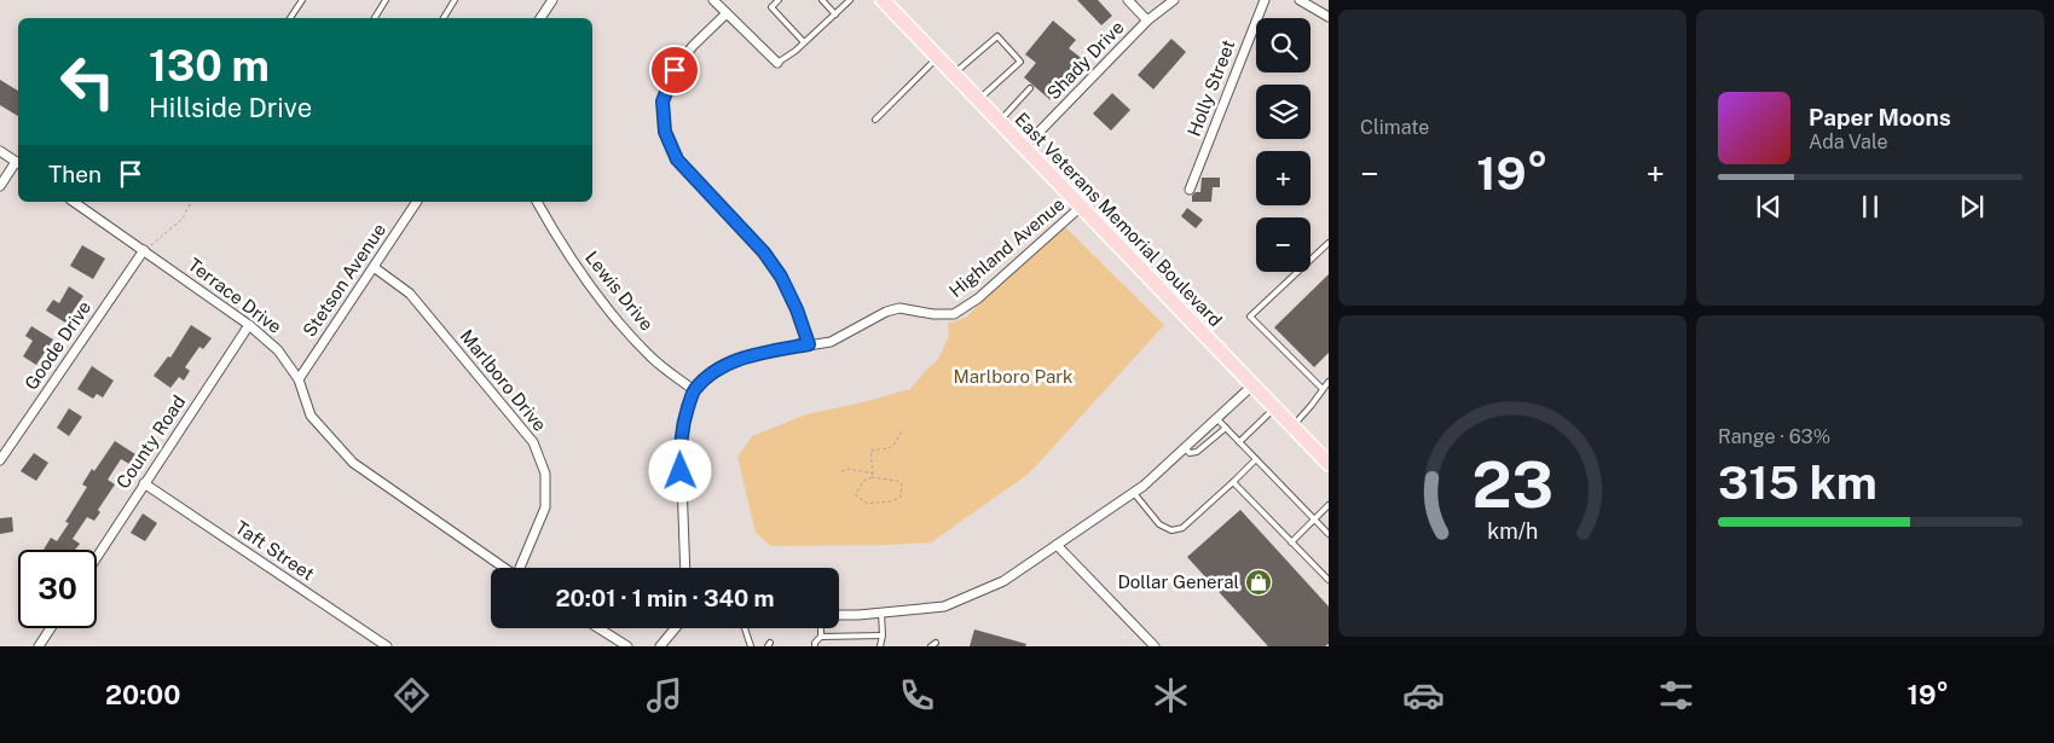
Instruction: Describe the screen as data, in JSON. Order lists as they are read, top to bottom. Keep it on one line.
{"streets":{"main road":["East Veterans Memorial Boulevard"],"street":["Shady Drive","Holly Street","Highland Avenue","Stetson Avenue","Lewis Drive","Terrace Drive","Goode Drive","Marlboro Drive","County Road","Taft Street"]},"crossings":[["Shady Drive","East Veterans Memorial Boulevard"],["East Veterans Memorial Boulevard","Highland Avenue"],["Highland Avenue","Lewis Drive"],["Stetson Avenue","Terrace Drive"],["Stetson Avenue","Marlboro Drive"],["Terrace Drive","Goode Drive"],["Terrace Drive","County Road"],["County Road","Taft Street"]],"parks":["Marlboro Park"],"places":{"shop":["Dollar General"]},"page":{"tile":["Climate",["Range · 63%","315 km"]],"map_buttons":["+","−"],"turn":["130 m","Hillside Drive"],"song":["Paper Moons","Ada Vale"],"then":"Then","heat":["−","19°","+"],"limit":"30","trip":"20:01 · 1 min · 340 m","tabs":["20:00","19°"],"gauge":["23","km/h"]}}
